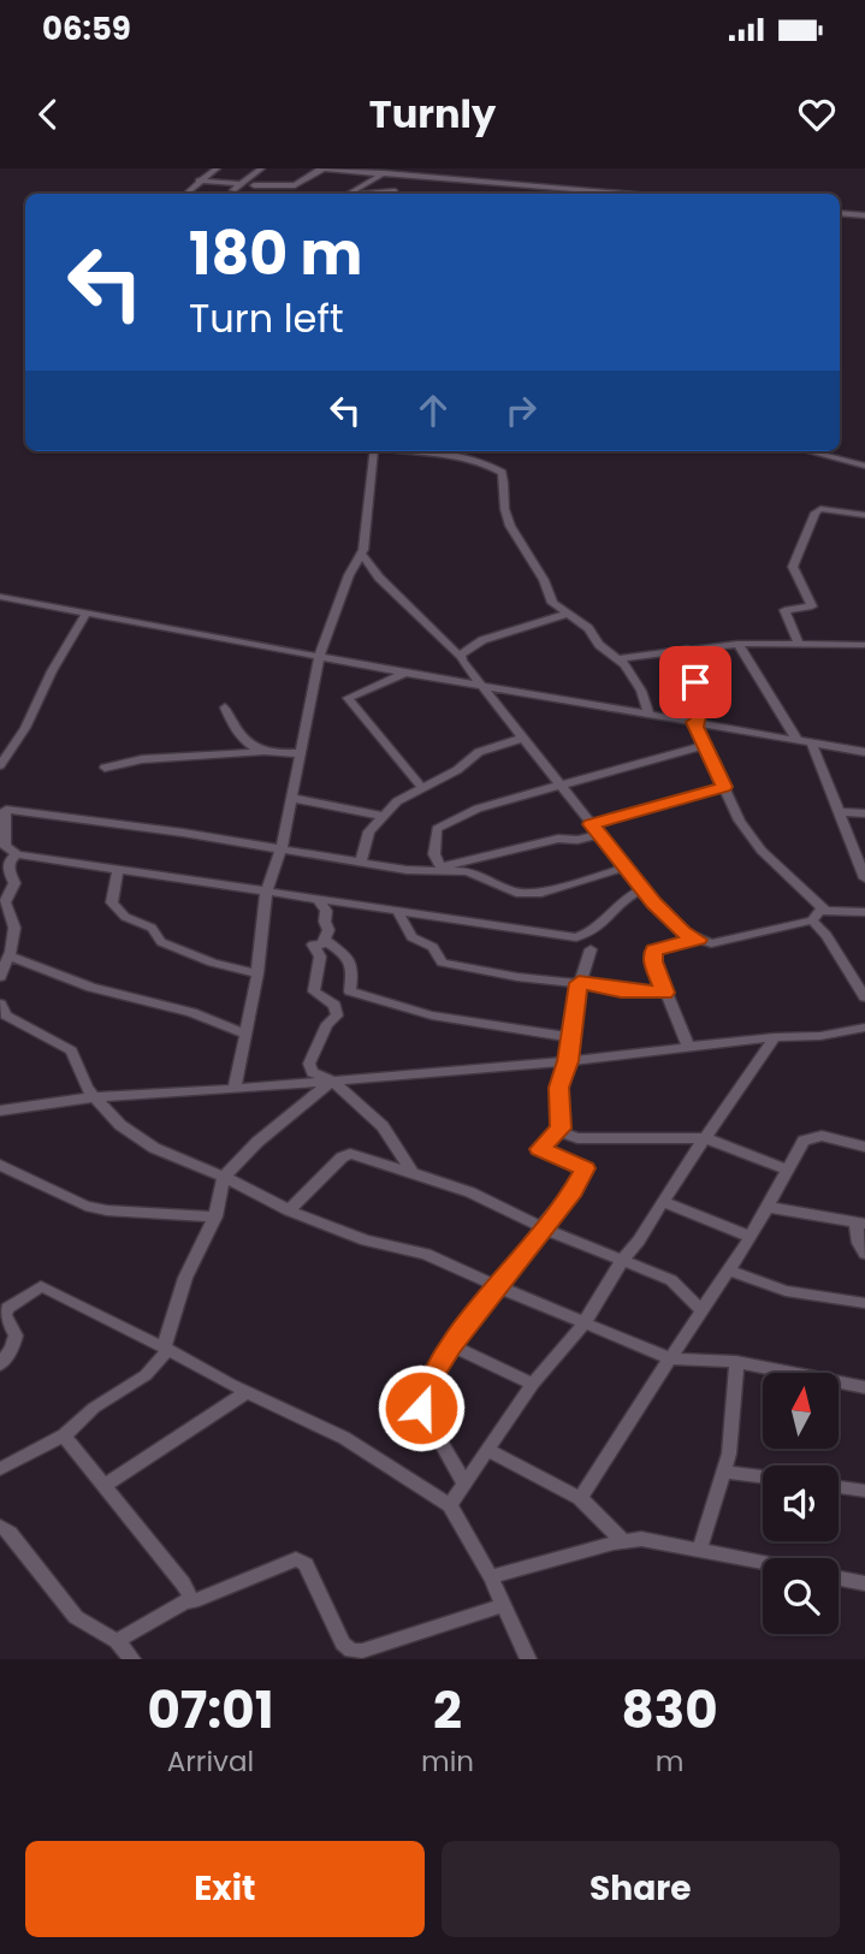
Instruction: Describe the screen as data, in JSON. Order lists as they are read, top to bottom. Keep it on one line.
{"north":"top","page":{"status":"06:59","header":"Turnly","turn":["180 m","Turn left"],"eta":["07:01","Arrival","2","min","830","m"],"buttons":["Exit","Share"]}}
